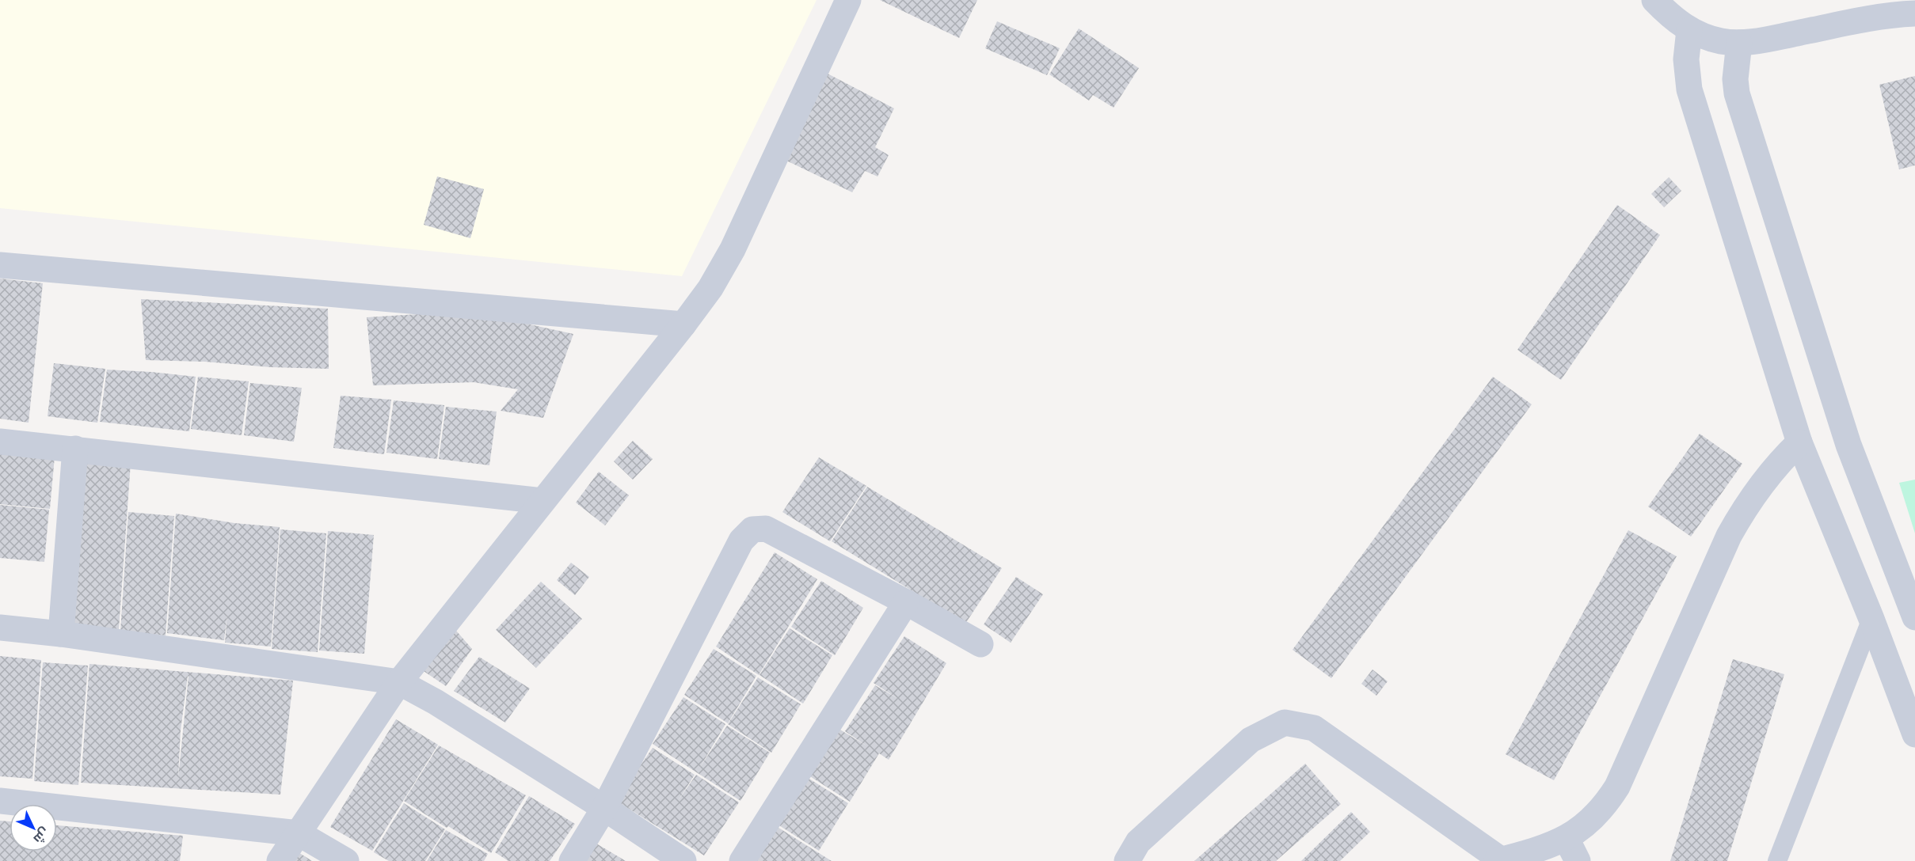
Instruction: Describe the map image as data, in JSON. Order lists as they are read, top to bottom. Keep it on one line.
{"north":"bottom right"}
